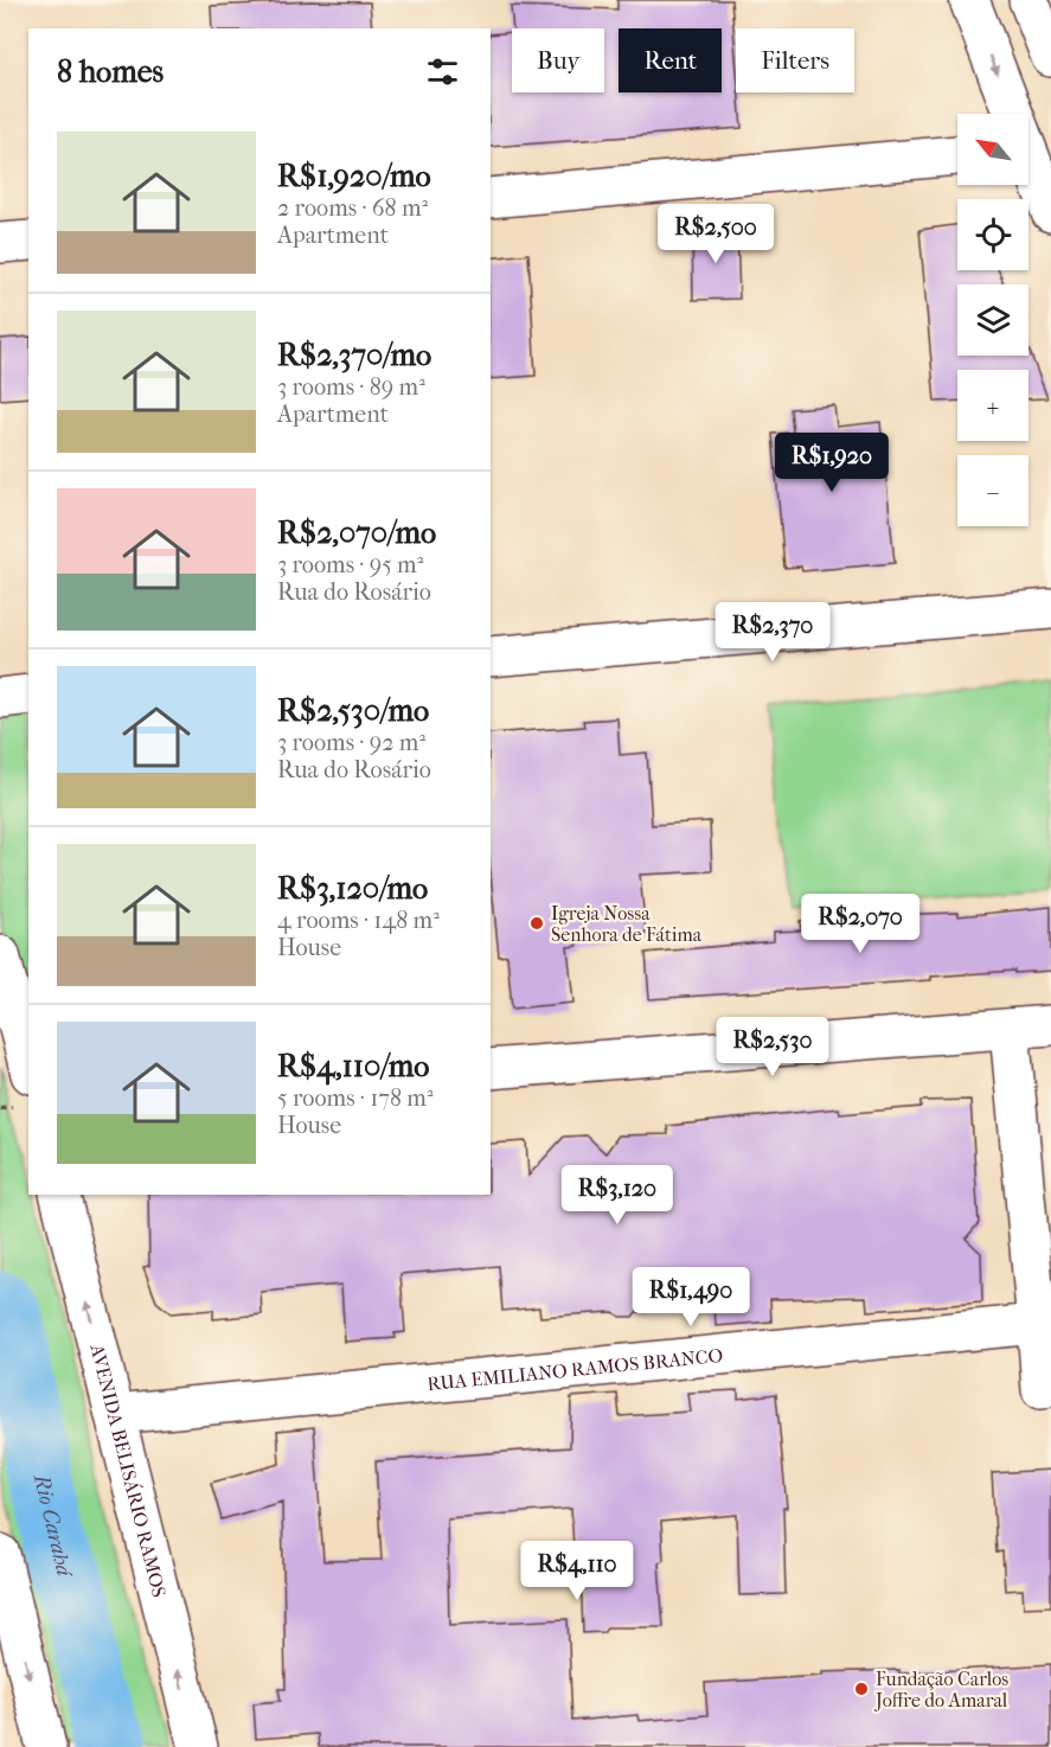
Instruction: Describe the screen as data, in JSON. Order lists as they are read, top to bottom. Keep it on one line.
{"streets":{"street":["RUA EMILIANO RAMOS BRANCO","AVENIDA BELISÁRIO RAMOS"]},"crossings":[["RUA EMILIANO RAMOS BRANCO","AVENIDA BELISÁRIO RAMOS"]],"water":["Rio Carahá"],"places":["Igreja Nossa Senhora de Fátima","Fundação Carlos Joffre do Amaral"],"north":"top left","page":{"chip":["Buy","Rent","Filters"],"heading":"8 homes","map_buttons":["+","−"],"list":[{"name":"R$1,920/mo","note":"2 rooms · 68 m² · Apartment"},{"name":"R$2,370/mo","note":"3 rooms · 89 m² · Apartment"},{"name":"R$2,070/mo","note":"3 rooms · 95 m² · Rua do Rosário"},{"name":"R$2,530/mo","note":"3 rooms · 92 m² · Rua do Rosário"},{"name":"R$3,120/mo","note":"4 rooms · 148 m² · House"},{"name":"R$4,110/mo","note":"5 rooms · 178 m² · House"}],"price":["R$2,500","R$1,920","R$2,370","R$2,070","R$2,530","R$3,120","R$1,490","R$4,110"]}}
